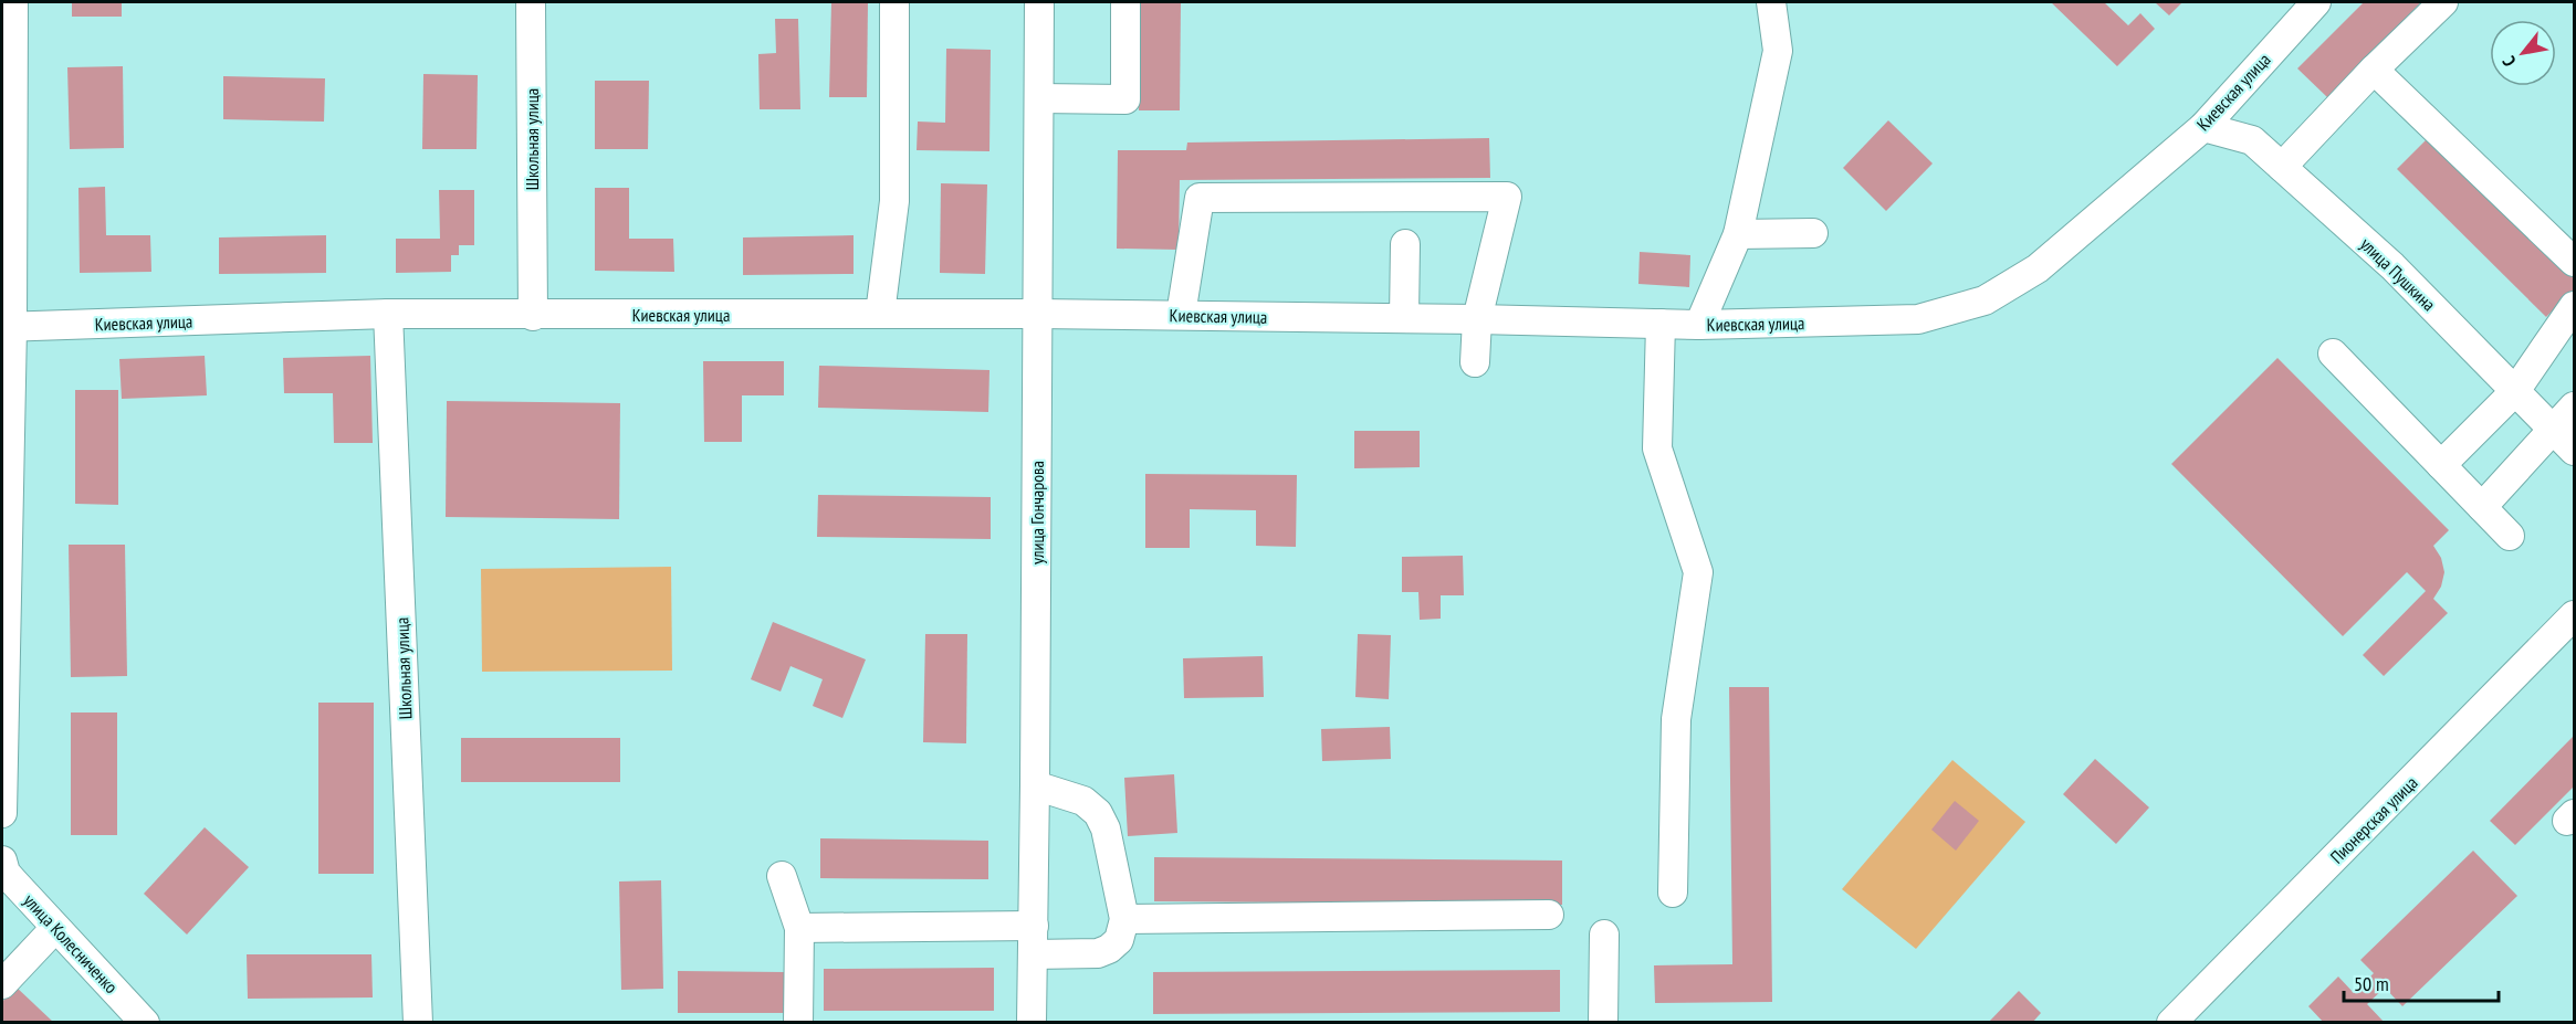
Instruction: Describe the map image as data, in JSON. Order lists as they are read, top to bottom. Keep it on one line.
{"streets":{"street":["Киевская улица","Школьная улица","улица Пушкина","улица Гончарова","Пионерская улица","улица Колесниченко"]},"crossings":[["Киевская улица","Школьная улица"],["Киевская улица","улица Пушкина"],["Киевская улица","улица Гончарова"]],"scale_bar":"50 m","north":"bottom left"}
